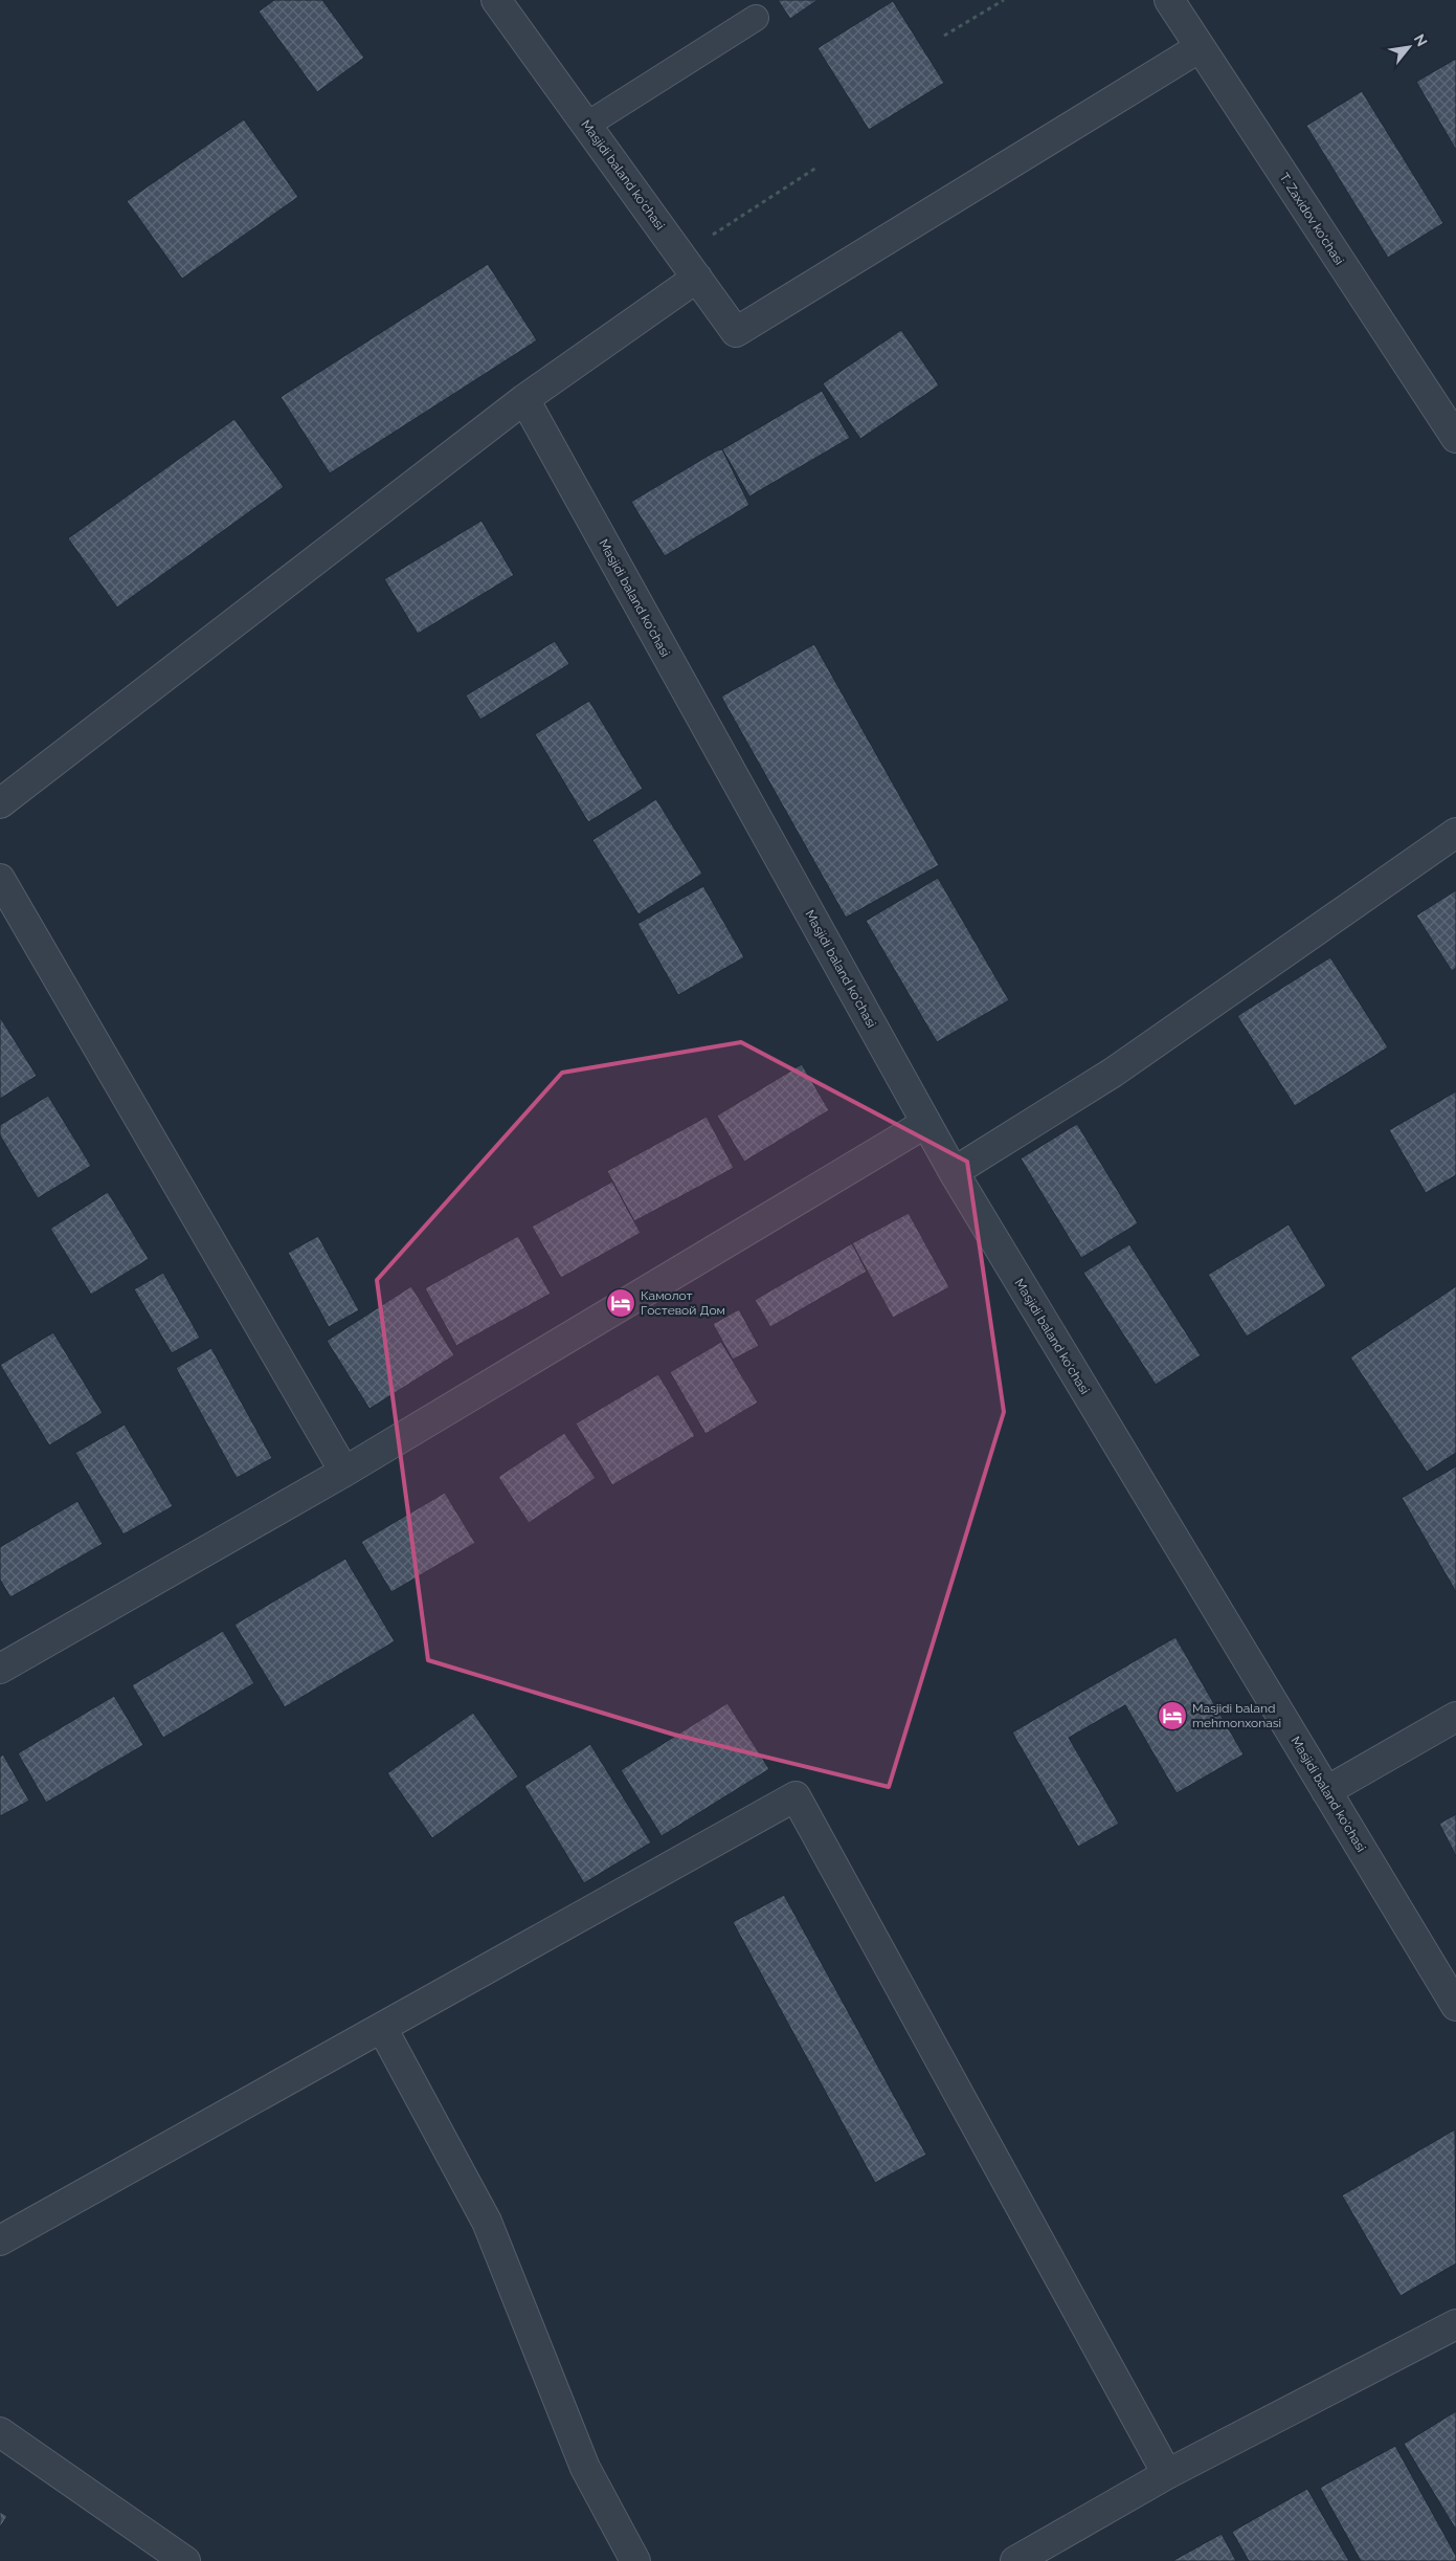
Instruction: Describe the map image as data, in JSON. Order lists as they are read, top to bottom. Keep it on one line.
{"streets":{"street":["Masjidi baland ko'chasi","T. Zaxidov ko'chasi"]},"crossings":[["Masjidi baland ko'chasi","T. Zaxidov ko'chasi"]],"places":{"hotel":["Камолот Гостевой Дом","Masjidi baland mehmonxonasi"]},"north":"top right"}
